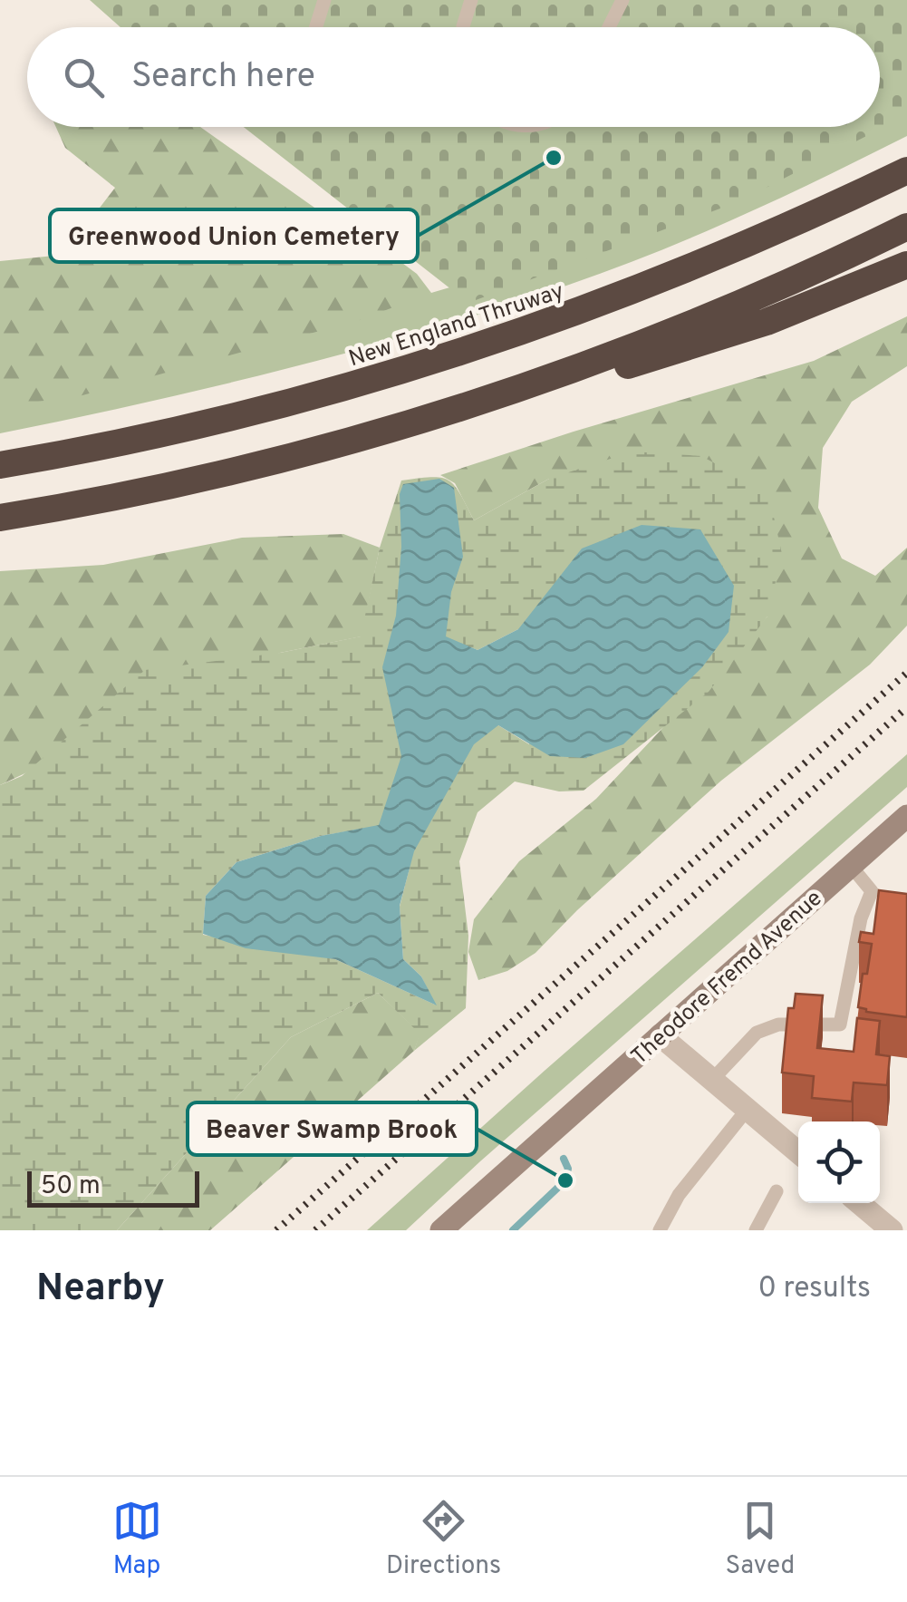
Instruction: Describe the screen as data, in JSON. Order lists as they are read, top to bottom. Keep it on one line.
{"streets":{"highway":["New England Thruway"],"street":["Theodore Fremd Avenue"]},"places":["Greenwood Union Cemetery","Beaver Swamp Brook"],"scale_bar":"50 m","page":{"search":"Search here","scale":"50 m","heading":["Nearby","0 results"],"nav":["Map","Directions","Saved"]}}
